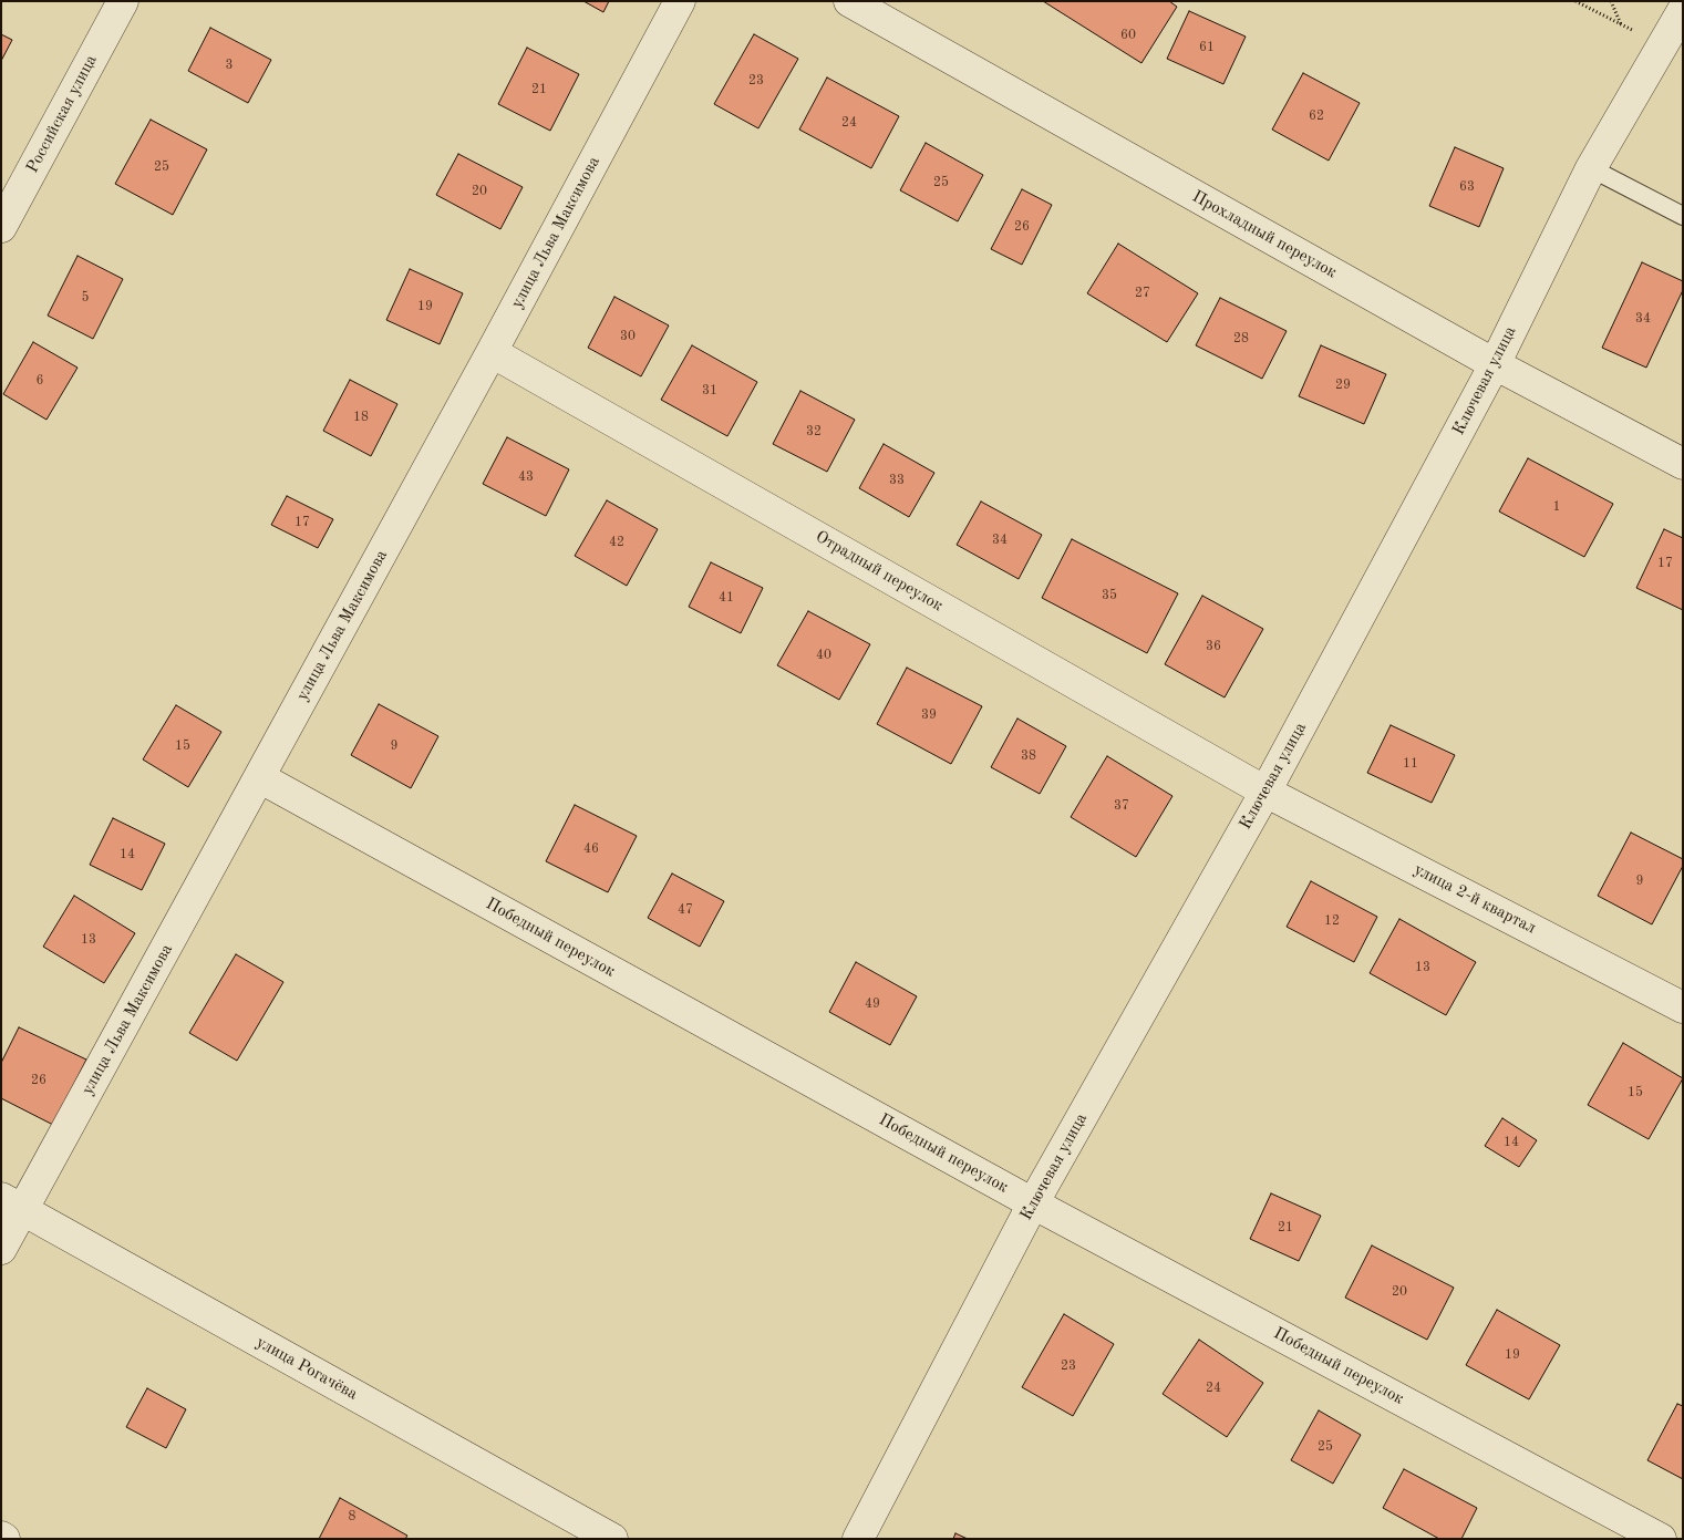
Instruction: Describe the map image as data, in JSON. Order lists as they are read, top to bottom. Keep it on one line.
{"streets":{"street":["Российская улица","улица Льва Максимова","Прохладный переулок","Ключевая улица","Отрадный переулок","улица 2-й квартал","Победный переулок","улица Рогачёва"]},"crossings":[["улица Льва Максимова","Отрадный переулок"],["улица Льва Максимова","Победный переулок"],["улица Льва Максимова","улица Рогачёва"],["Прохладный переулок","Ключевая улица"],["Ключевая улица","Отрадный переулок"],["Ключевая улица","улица 2-й квартал"],["Ключевая улица","Победный переулок"],["Отрадный переулок","улица 2-й квартал"]],"house_numbers":["60","61","3","23","21","62","24","25","25","63","20","26","27","5","19","34","30","28","6","29","31","18","32","43","33","1","17","34","42","17","35","41","36","40","39","15","9","38","11","37","46","14","9","47","12","13","13","49","26","15","14","21","20","19","23","24","25","8"]}
